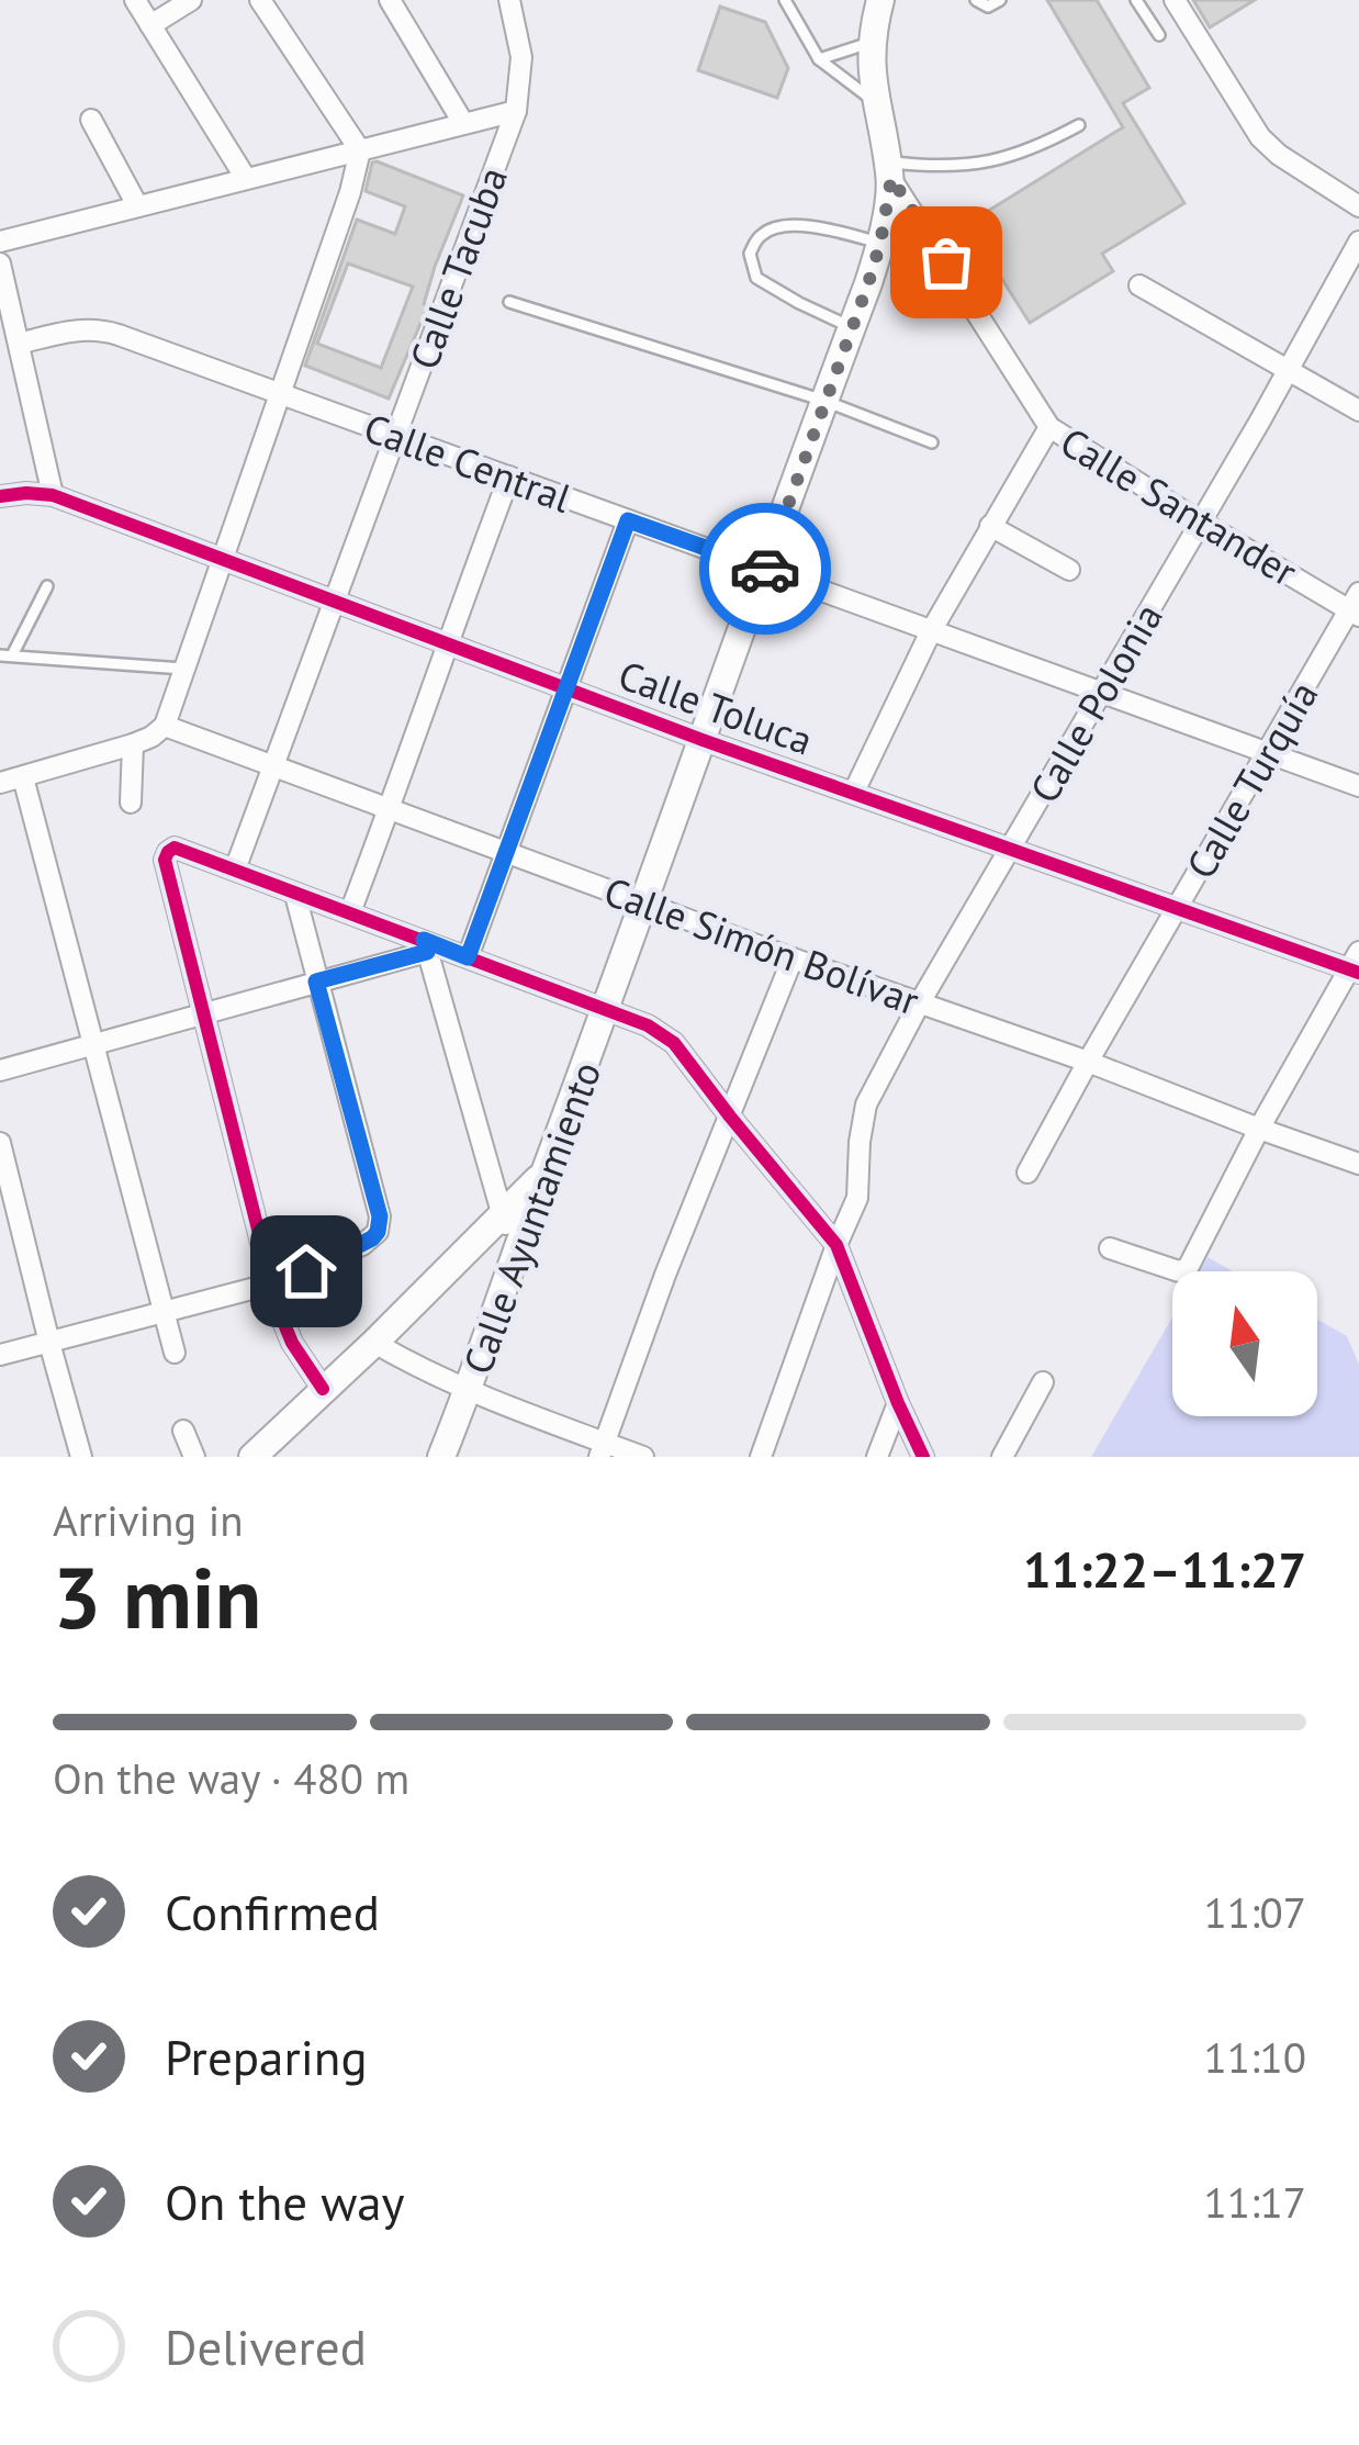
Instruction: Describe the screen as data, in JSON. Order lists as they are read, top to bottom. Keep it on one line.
{"streets":{"main road":["Calle Ayuntamiento"],"street":["Calle Tacuba","Calle Central","Calle Santander","Calle Polonia","Calle Toluca","Calle Turquía","Calle Simón Bolívar"]},"crossings":[["Calle Tacuba","Calle Central"],["Calle Tacuba","Calle Toluca"],["Calle Tacuba","Calle Simón Bolívar"],["Calle Central","Calle Polonia"],["Calle Central","Calle Turquía"],["Calle Central","Calle Ayuntamiento"],["Calle Santander","Calle Polonia"],["Calle Santander","Calle Turquía"],["Calle Santander","Calle Ayuntamiento"],["Calle Polonia","Calle Toluca"],["Calle Polonia","Calle Simón Bolívar"],["Calle Toluca","Calle Turquía"],["Calle Toluca","Calle Ayuntamiento"],["Calle Turquía","Calle Simón Bolívar"],["Calle Simón Bolívar","Calle Ayuntamiento"]],"north":"top","page":{"heading":["3 min","Arriving in","11:22–11:27"],"bar":"On the way · 480 m","list":[["Confirmed","11:07"],["Preparing","11:10"],["On the way","11:17"],"Delivered"]}}
